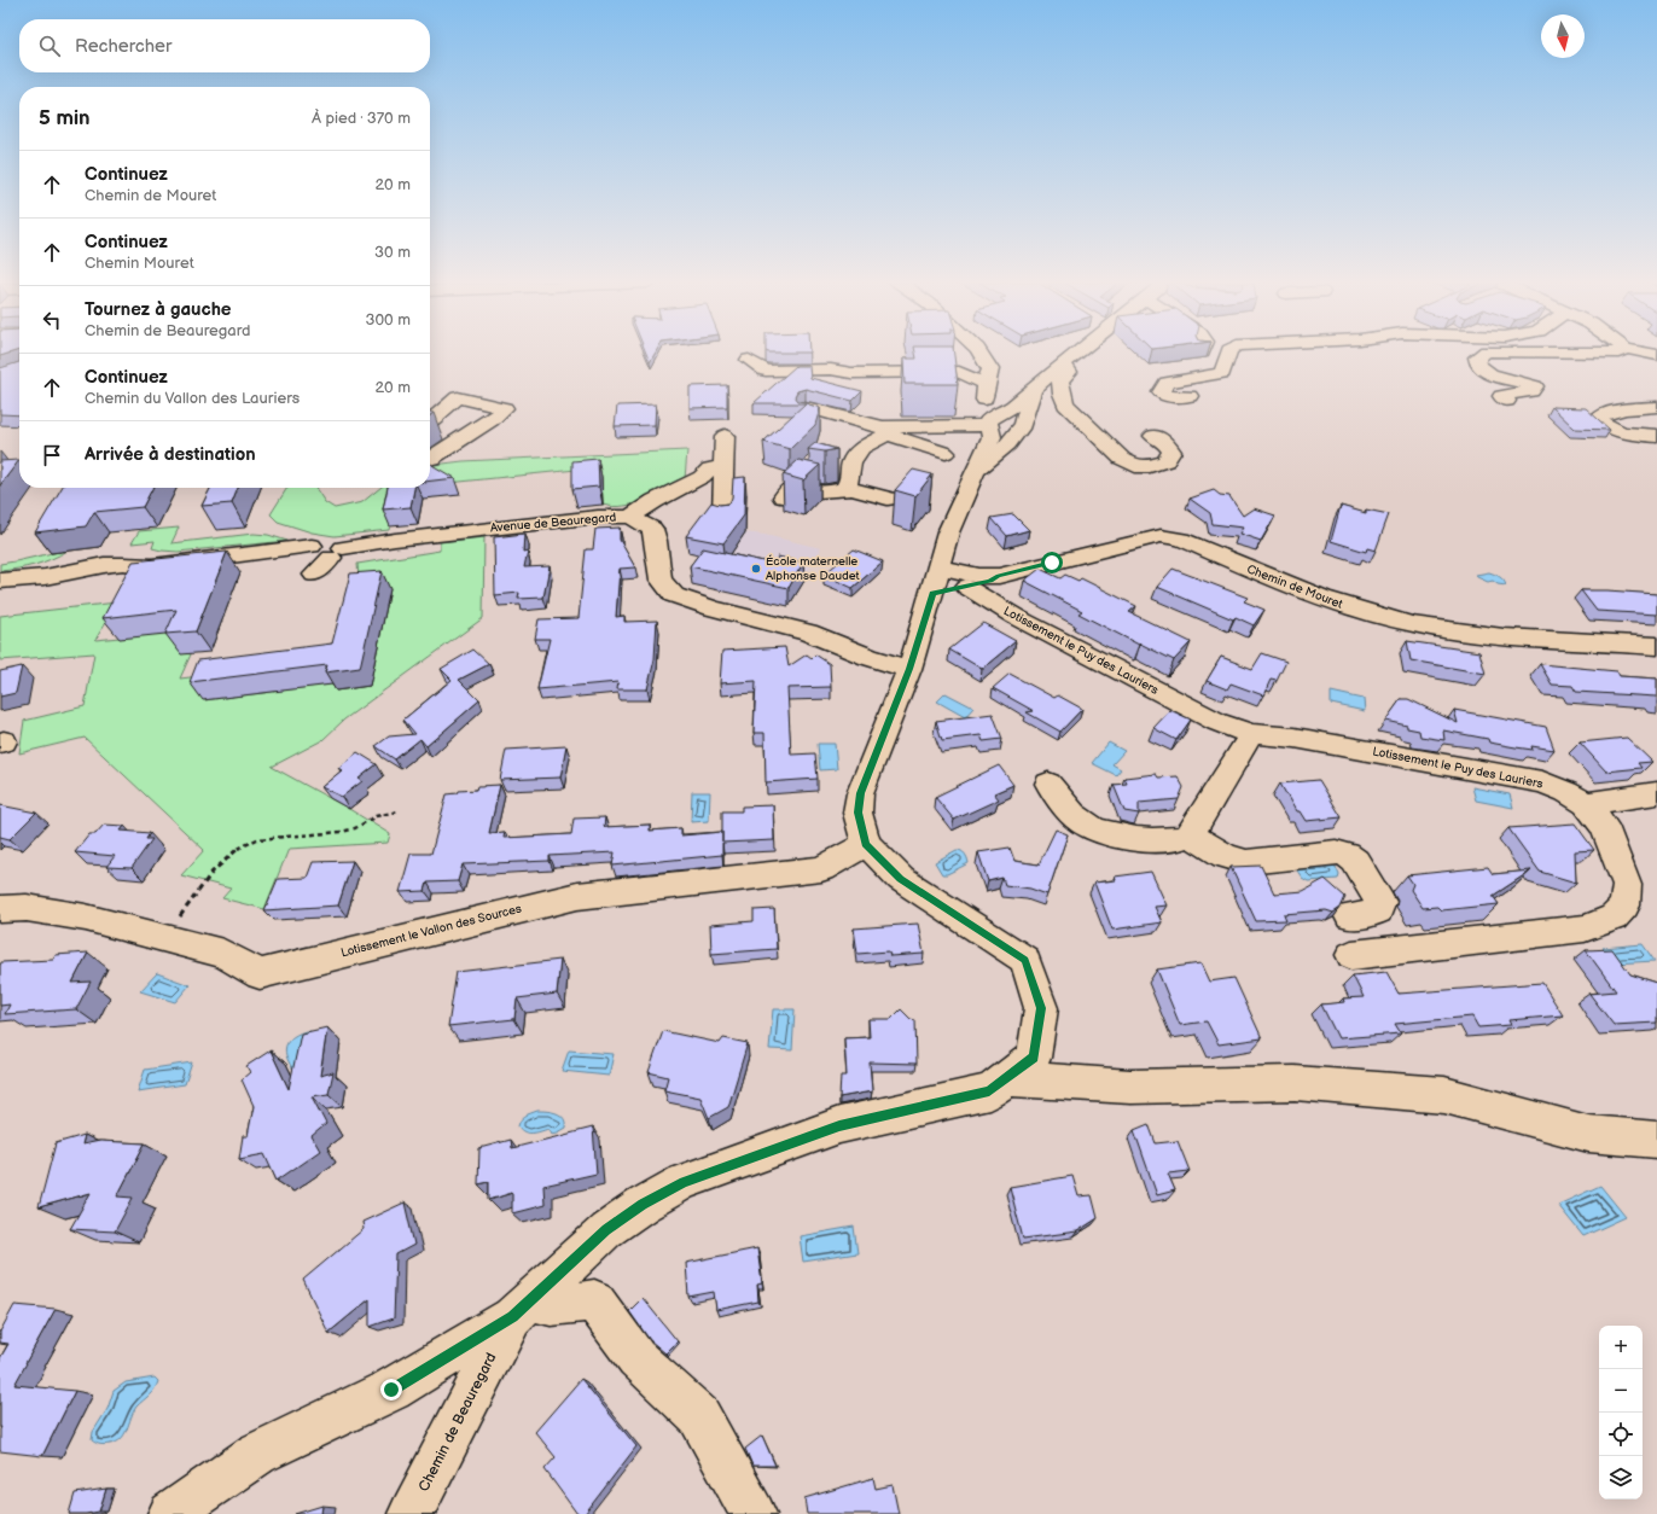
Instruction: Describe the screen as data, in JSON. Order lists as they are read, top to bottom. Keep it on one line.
{"streets":{"street":["Avenue de Beauregard","Chemin de Mouret","Lotissement le Puy des Lauriers","Lotissement le Vallon des Sources","Chemin de Beauregard"]},"crossings":[["Avenue de Beauregard","Chemin de Beauregard"],["Lotissement le Vallon des Sources","Chemin de Beauregard"]],"places":["École maternelle Alphonse Daudet"],"north":"bottom","page":{"search":"Rechercher","heading":["5 min","À pied · 370 m"],"list":[["Continuez","Chemin de Mouret","20 m"],["Continuez","Chemin Mouret","30 m"],["Tournez à gauche","Chemin de Beauregard","300 m"],["Continuez","Chemin du Vallon des Lauriers","20 m"],"Arrivée à destination"],"map_buttons":["+","−"]}}
